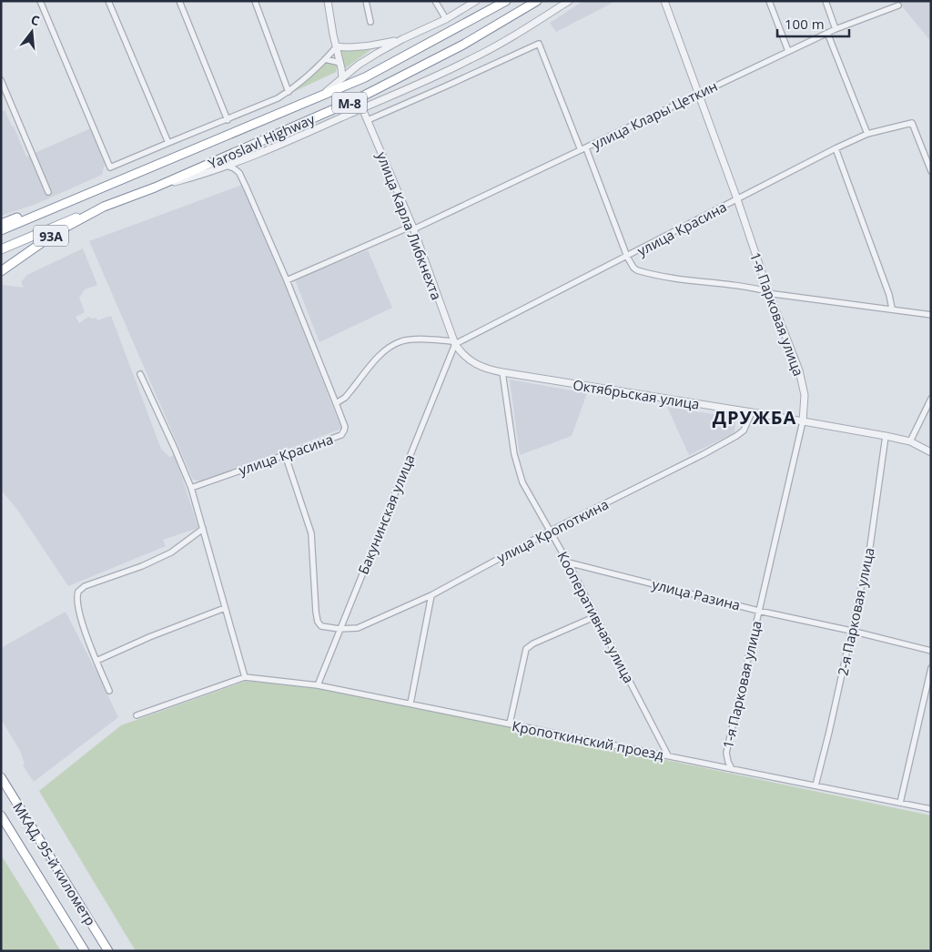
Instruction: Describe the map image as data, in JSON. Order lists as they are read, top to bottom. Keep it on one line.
{"streets":{"main road":["М-8","Yaroslavl Highway","93A","МКАД, 95-й километр"],"street":["улица Клары Цеткин","улица Карла Либкнехта","улица Красина","1-я Парковая улица","Октябрьская улица","Бакунинская улица","улица Кропоткина","улица Разина","2-я Парковая улица","Кооперативная улица","Кропоткинский проезд"]},"crossings":[["улица Клары Цеткин","улица Карла Либкнехта"],["улица Клары Цеткин","1-я Парковая улица"],["Yaroslavl Highway","93A"],["улица Карла Либкнехта","улица Красина"],["улица Карла Либкнехта","Октябрьская улица"],["улица Карла Либкнехта","Бакунинская улица"],["улица Красина","1-я Парковая улица"],["улица Красина","Октябрьская улица"],["улица Красина","Бакунинская улица"],["1-я Парковая улица","Октябрьская улица"],["1-я Парковая улица","улица Разина"],["1-я Парковая улица","Кропоткинский проезд"],["Октябрьская улица","Бакунинская улица"],["Октябрьская улица","улица Кропоткина"],["Октябрьская улица","2-я Парковая улица"],["Октябрьская улица","Кооперативная улица"],["Бакунинская улица","улица Кропоткина"],["Бакунинская улица","Кропоткинский проезд"],["улица Кропоткина","Кооперативная улица"],["улица Разина","2-я Парковая улица"],["улица Разина","Кооперативная улица"],["2-я Парковая улица","Кропоткинский проезд"],["Кооперативная улица","Кропоткинский проезд"]],"districts":["ДРУЖБА"],"scale_bar":"100 m","north":"top"}
